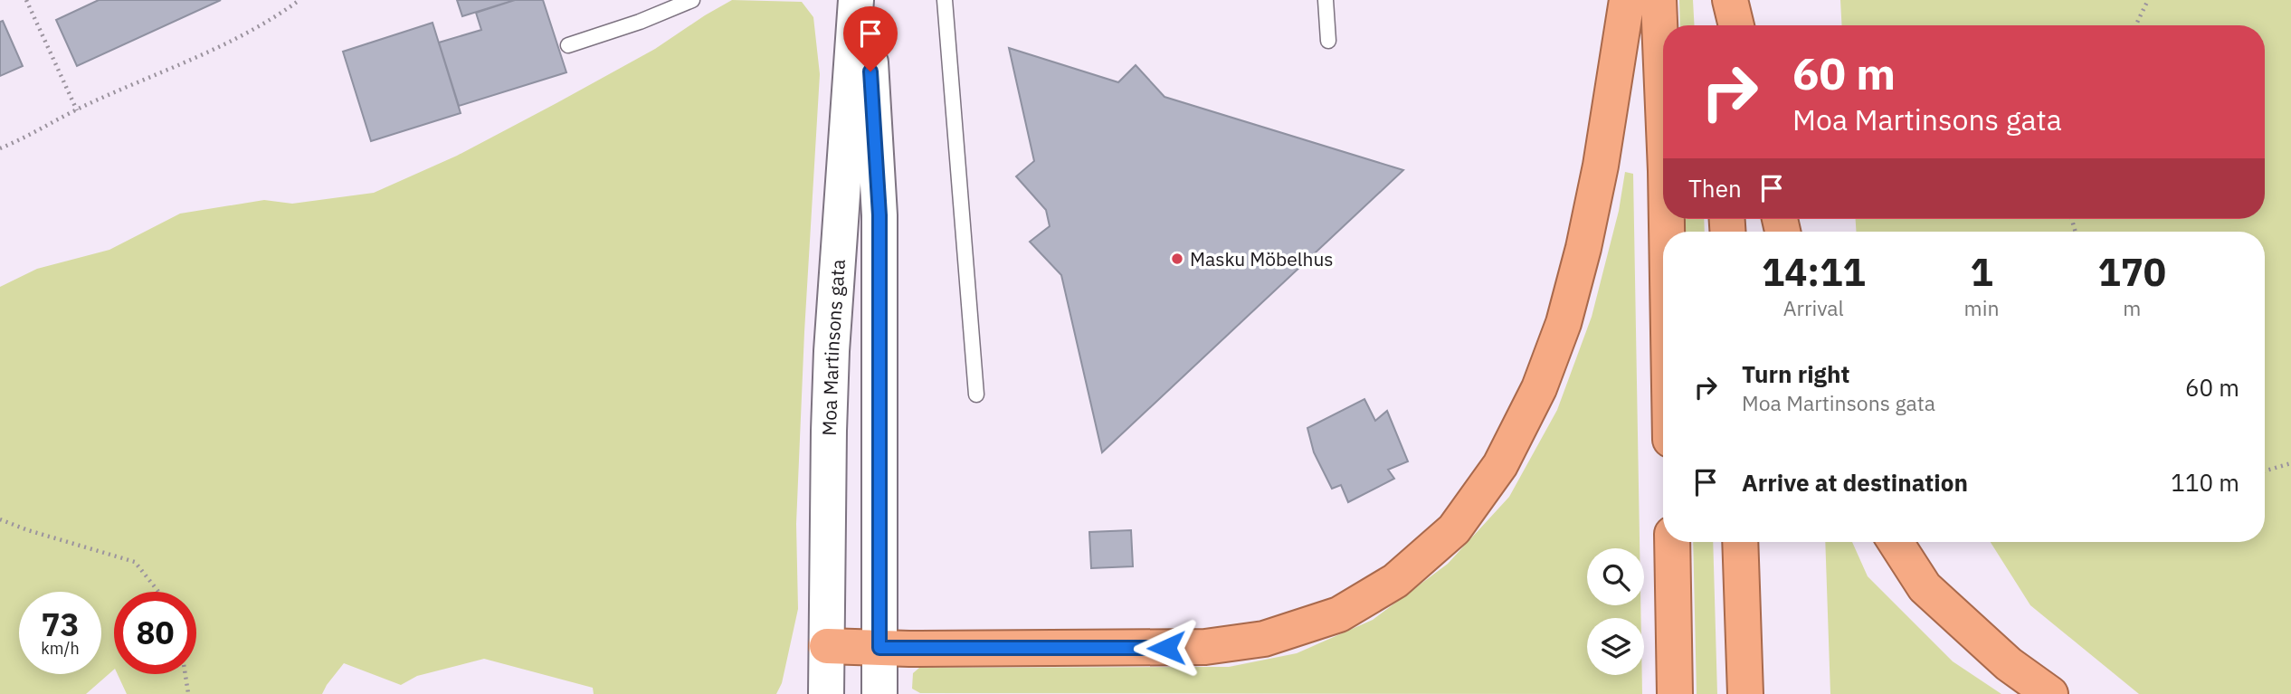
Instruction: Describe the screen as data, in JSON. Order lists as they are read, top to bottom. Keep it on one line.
{"streets":{"street":["Moa Martinsons gata"]},"places":["Masku Möbelhus"],"page":{"turn":["60 m","Moa Martinsons gata"],"then":"Then","eta":["14:11","Arrival","1","min","170","m"],"list":[{"name":"Turn right","note":"Moa Martinsons gata","value":"60 m"},{"name":"Arrive at destination","value":"110 m"}],"speed":"73 km/h","limit":"80"}}
